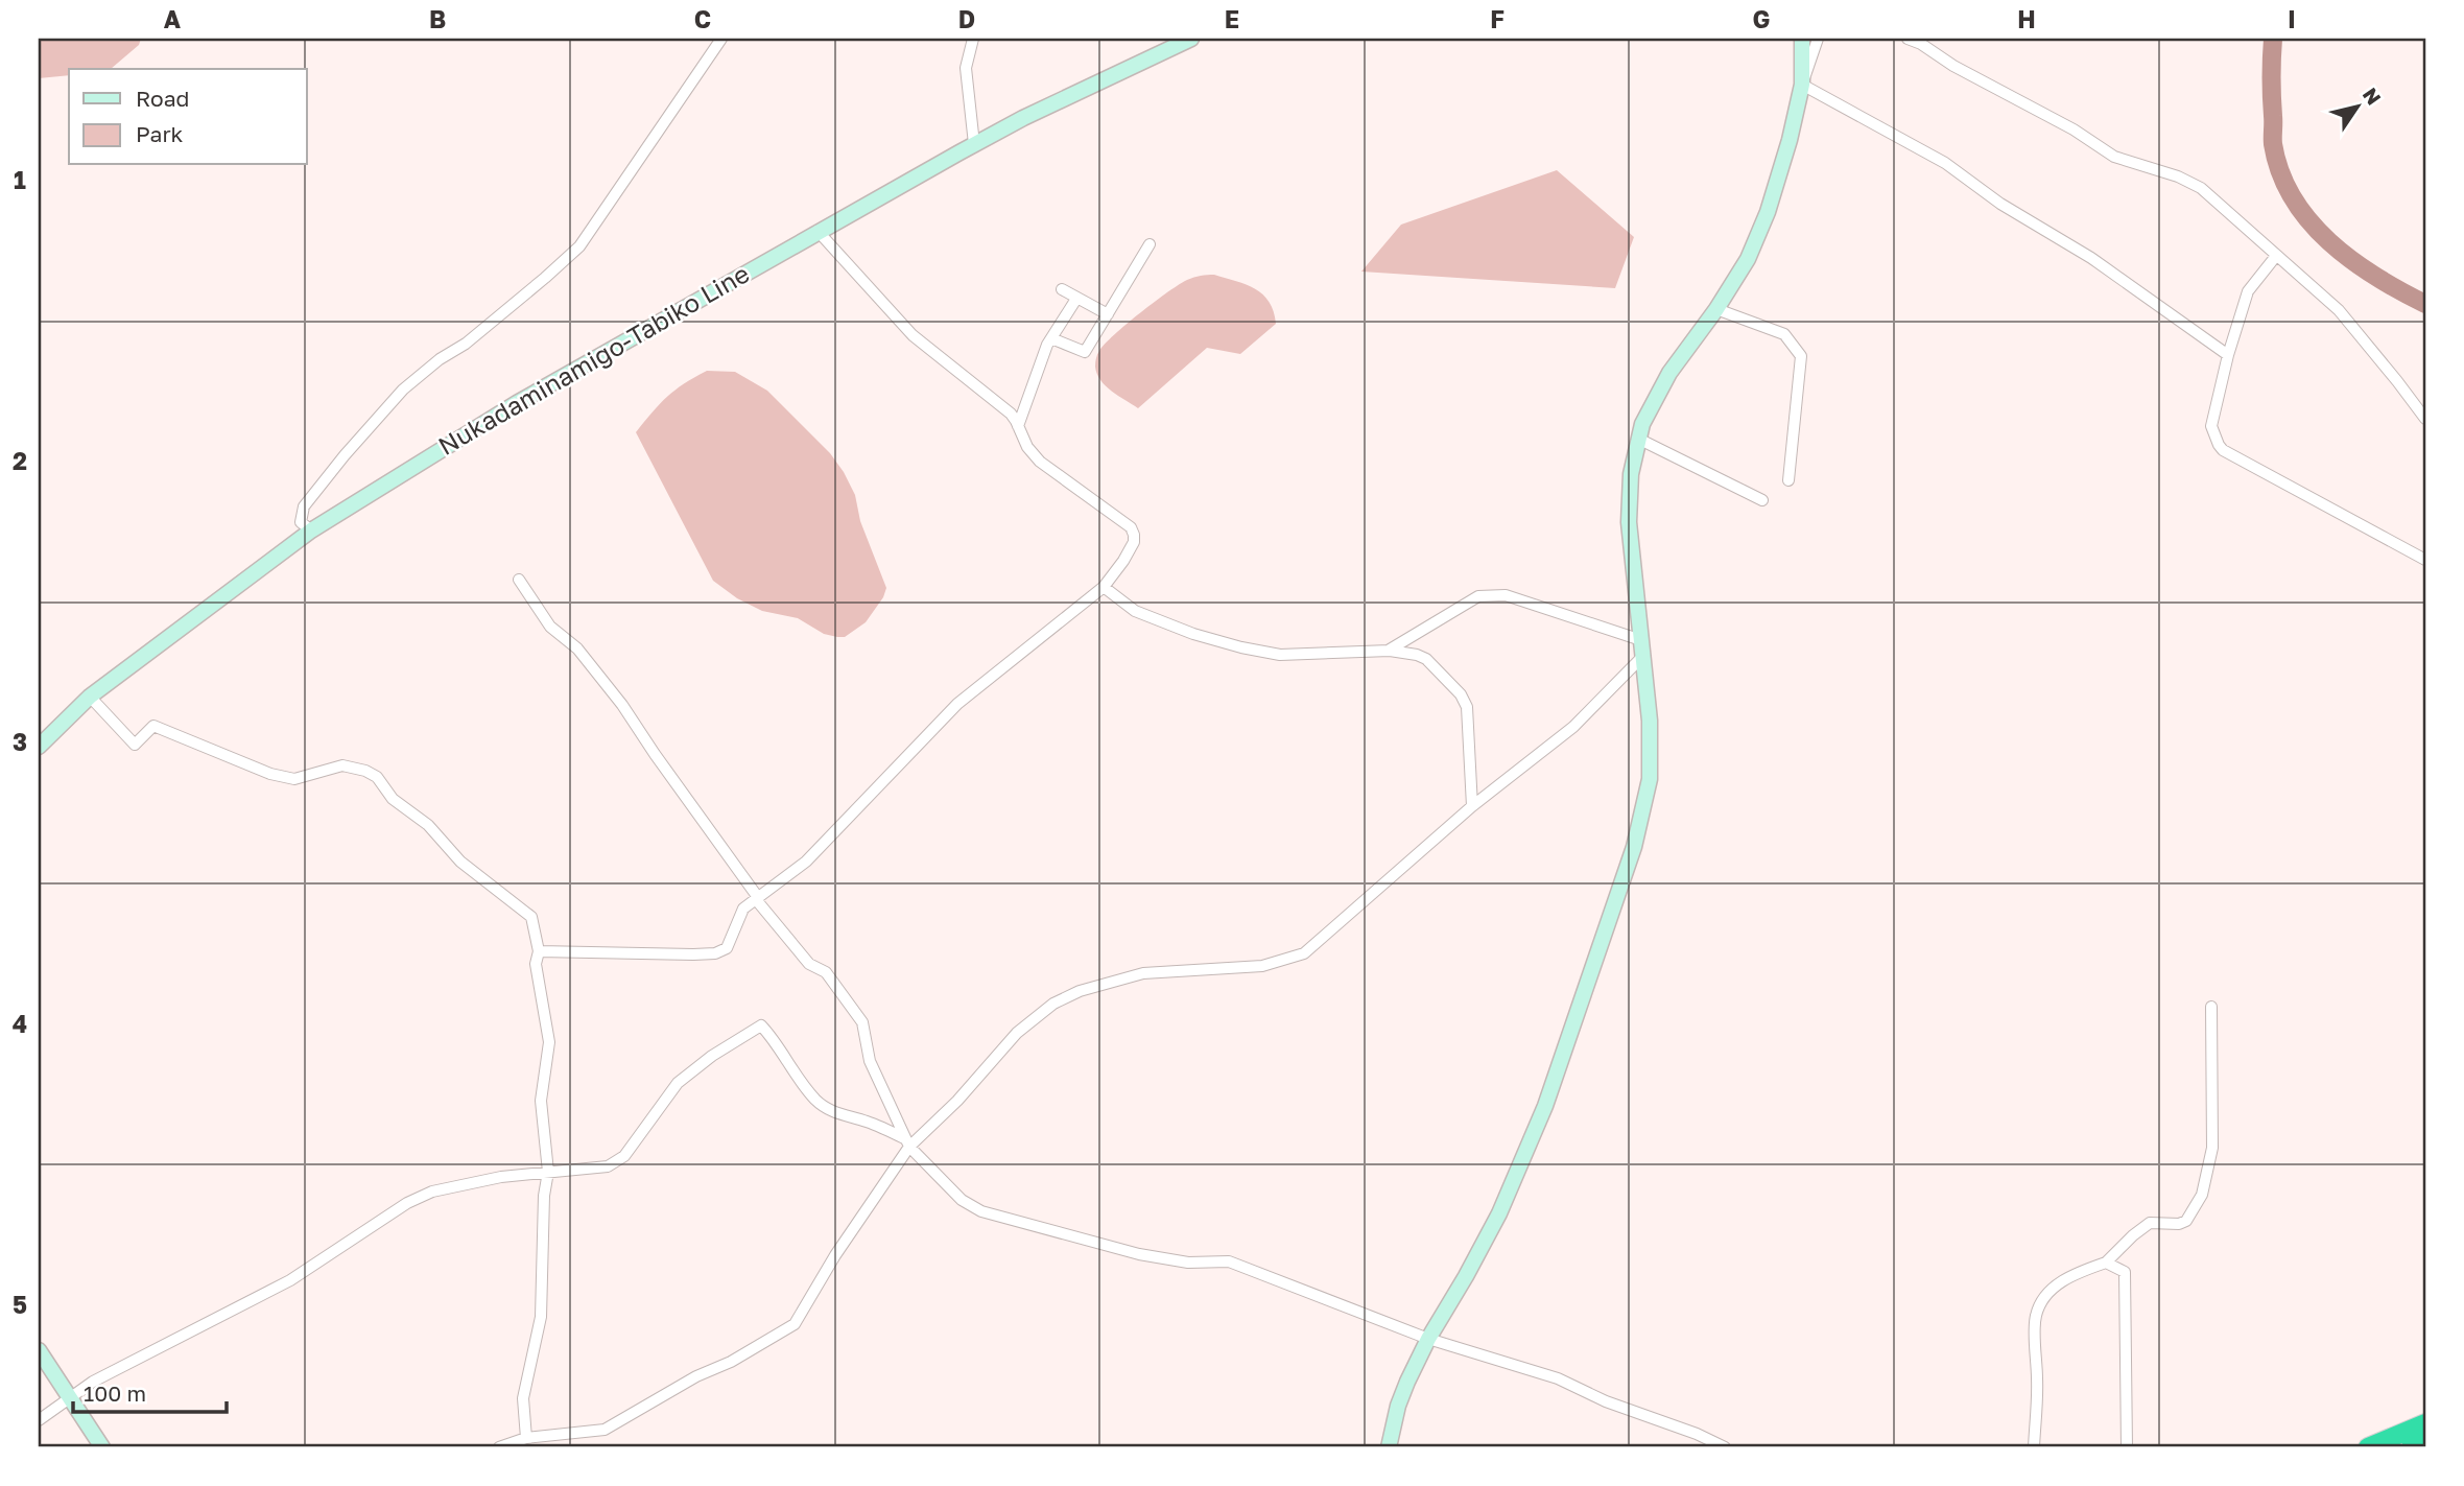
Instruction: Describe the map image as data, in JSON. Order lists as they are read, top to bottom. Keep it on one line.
{"streets":{"street":["Nukadaminamigo-Tabiko Line"]},"legend":["Road","Park"],"scale_bar":"100 m","north":"top right","grid":{"columns":["A","B","C","D","E","F","G","H","I"],"rows":["1","2","3","4","5"]}}
